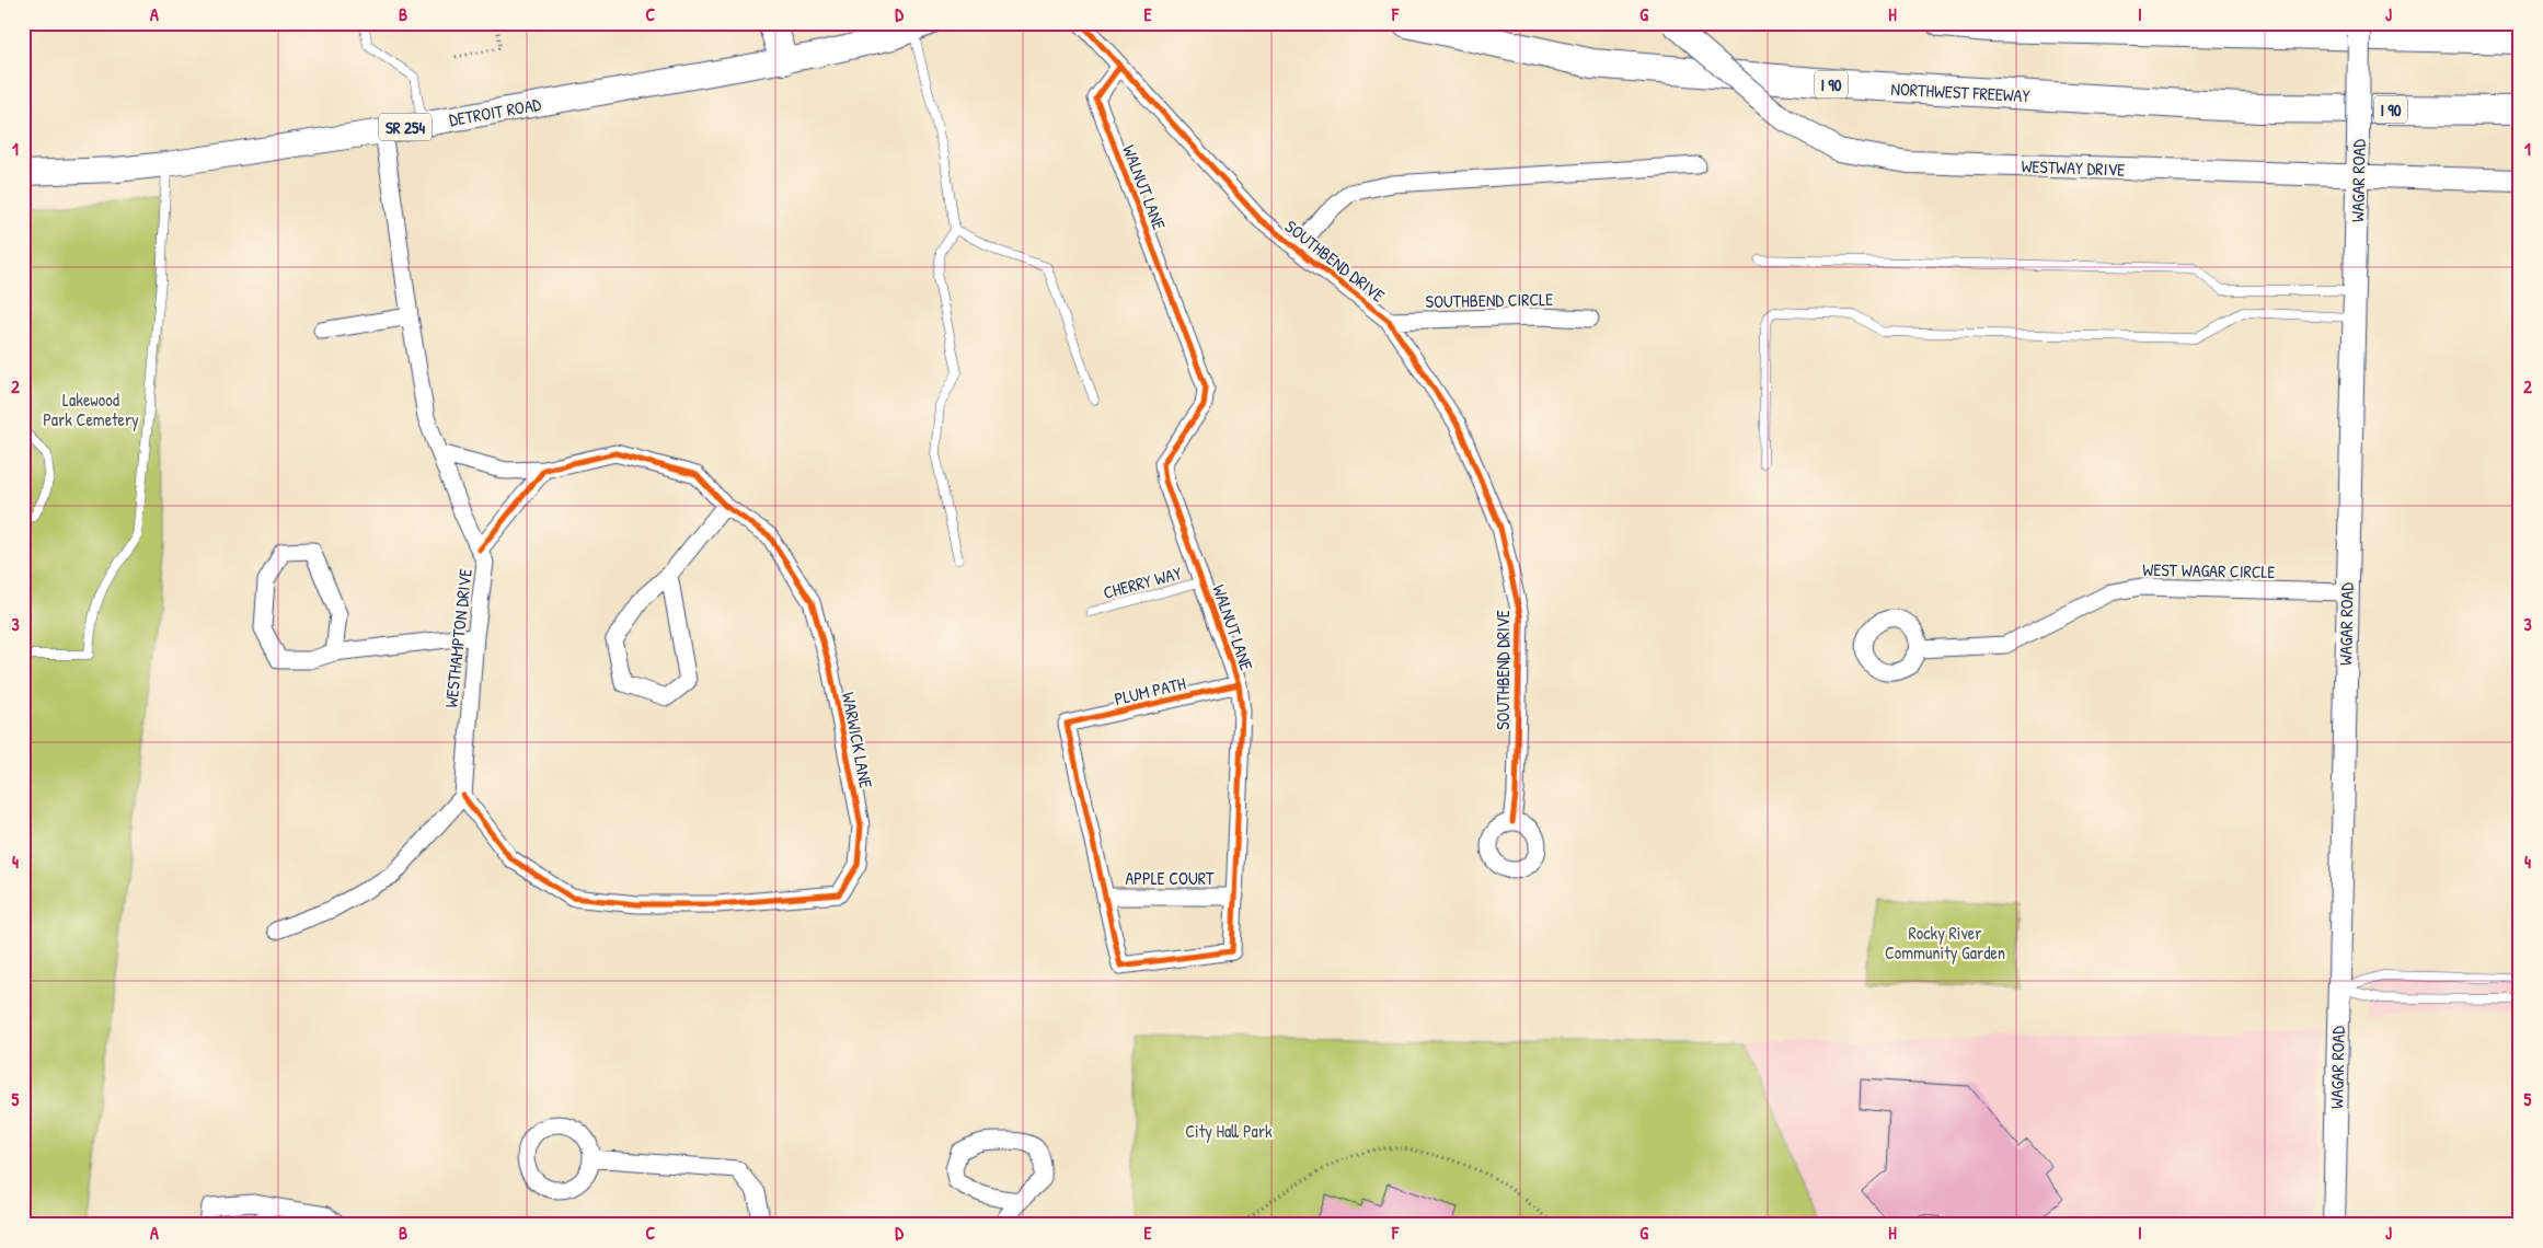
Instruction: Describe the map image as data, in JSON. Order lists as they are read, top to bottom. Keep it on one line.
{"streets":{"highway":["I 90","NORTHWEST FREEWAY"],"main road":["DETROIT ROAD","SR 254","WESTWAY DRIVE","WAGAR ROAD"],"street":["WALNUT LANE","SOUTHBEND DRIVE","SOUTHBEND CIRCLE","WEST WAGAR CIRCLE","WESTHAMPTON DRIVE","PLUM PATH","WARWICK LANE","APPLE COURT"],"lane":["CHERRY WAY"]},"crossings":[["DETROIT ROAD","WESTHAMPTON DRIVE"],["WESTWAY DRIVE","WAGAR ROAD"],["WAGAR ROAD","WEST WAGAR CIRCLE"],["WALNUT LANE","SOUTHBEND DRIVE"],["WALNUT LANE","CHERRY WAY"],["WALNUT LANE","PLUM PATH"],["WALNUT LANE","APPLE COURT"],["SOUTHBEND DRIVE","SOUTHBEND CIRCLE"],["WESTHAMPTON DRIVE","WARWICK LANE"]],"parks":["Lakewood Park Cemetery","Rocky River Community Garden","City Hall Park"],"grid":{"columns":["A","B","C","D","E","F","G","H","I","J"],"rows":["1","2","3","4","5"]}}
